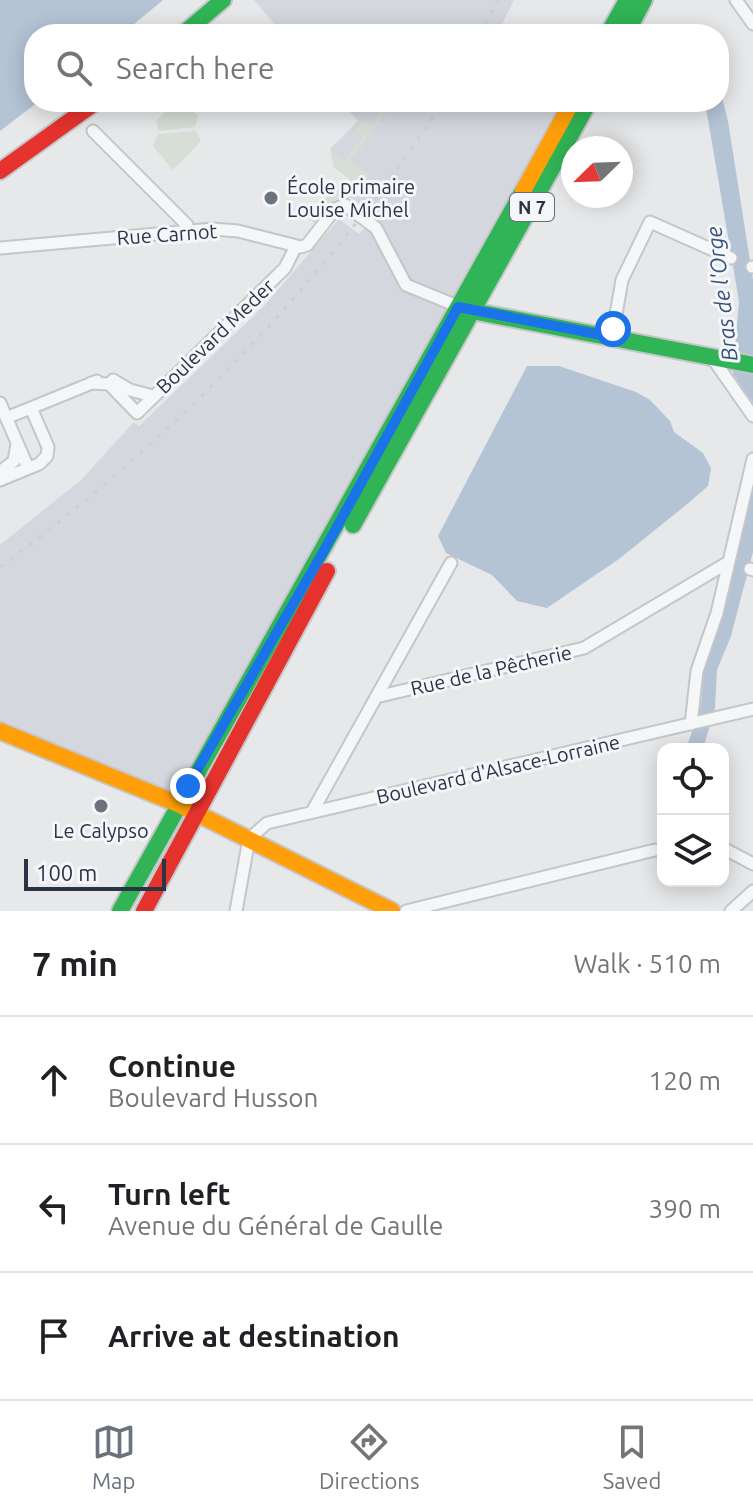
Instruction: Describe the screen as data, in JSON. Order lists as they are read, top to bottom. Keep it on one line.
{"streets":{"main road":["N 7"],"street":["Rue Carnot","Boulevard Meder","Rue de la Pêcherie","Boulevard d'Alsace-Lorraine"]},"crossings":[["Rue Carnot","Boulevard Meder"]],"water":["Bras de l'Orge"],"places":["École primaire Louise Michel","Le Calypso"],"scale_bar":"100 m","north":"bottom left","page":{"search":"Search here","scale":"100 m","heading":["7 min","Walk · 510 m"],"list":[["Continue","Boulevard Husson","120 m"],["Turn left","Avenue du Général de Gaulle","390 m"],"Arrive at destination"],"nav":["Map","Directions","Saved"]}}
